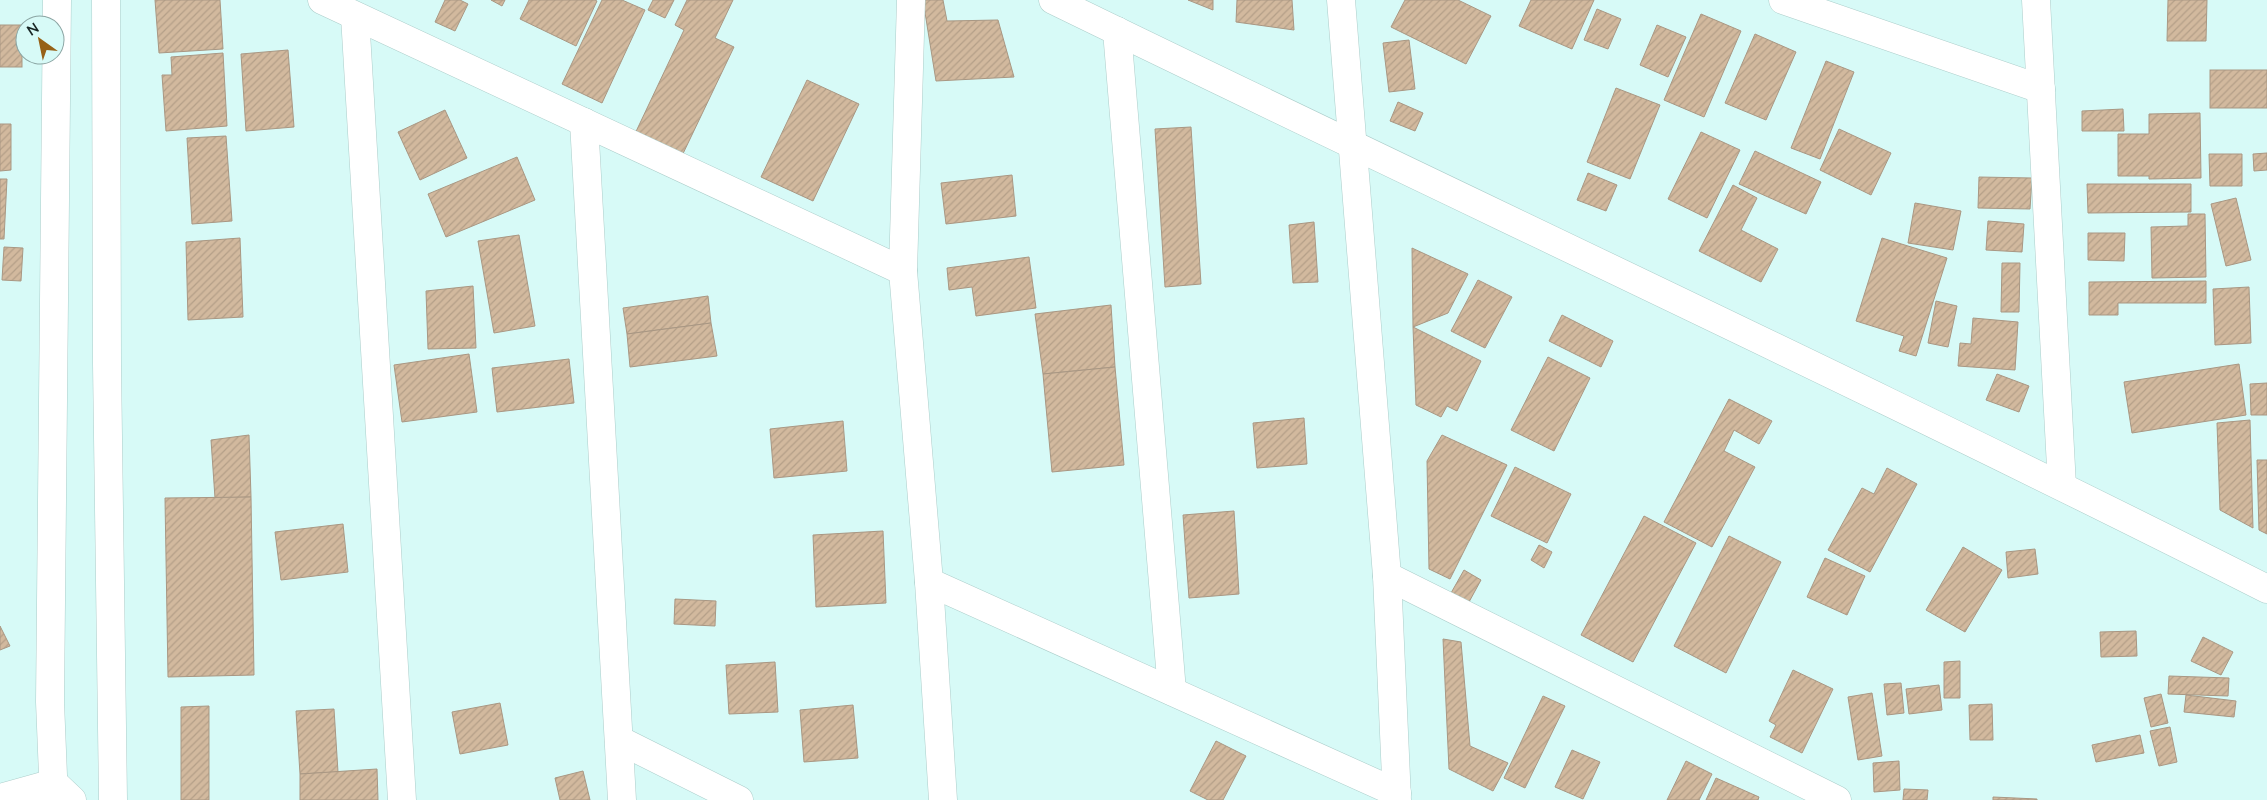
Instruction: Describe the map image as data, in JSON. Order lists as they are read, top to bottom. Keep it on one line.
{"north":"top left"}
